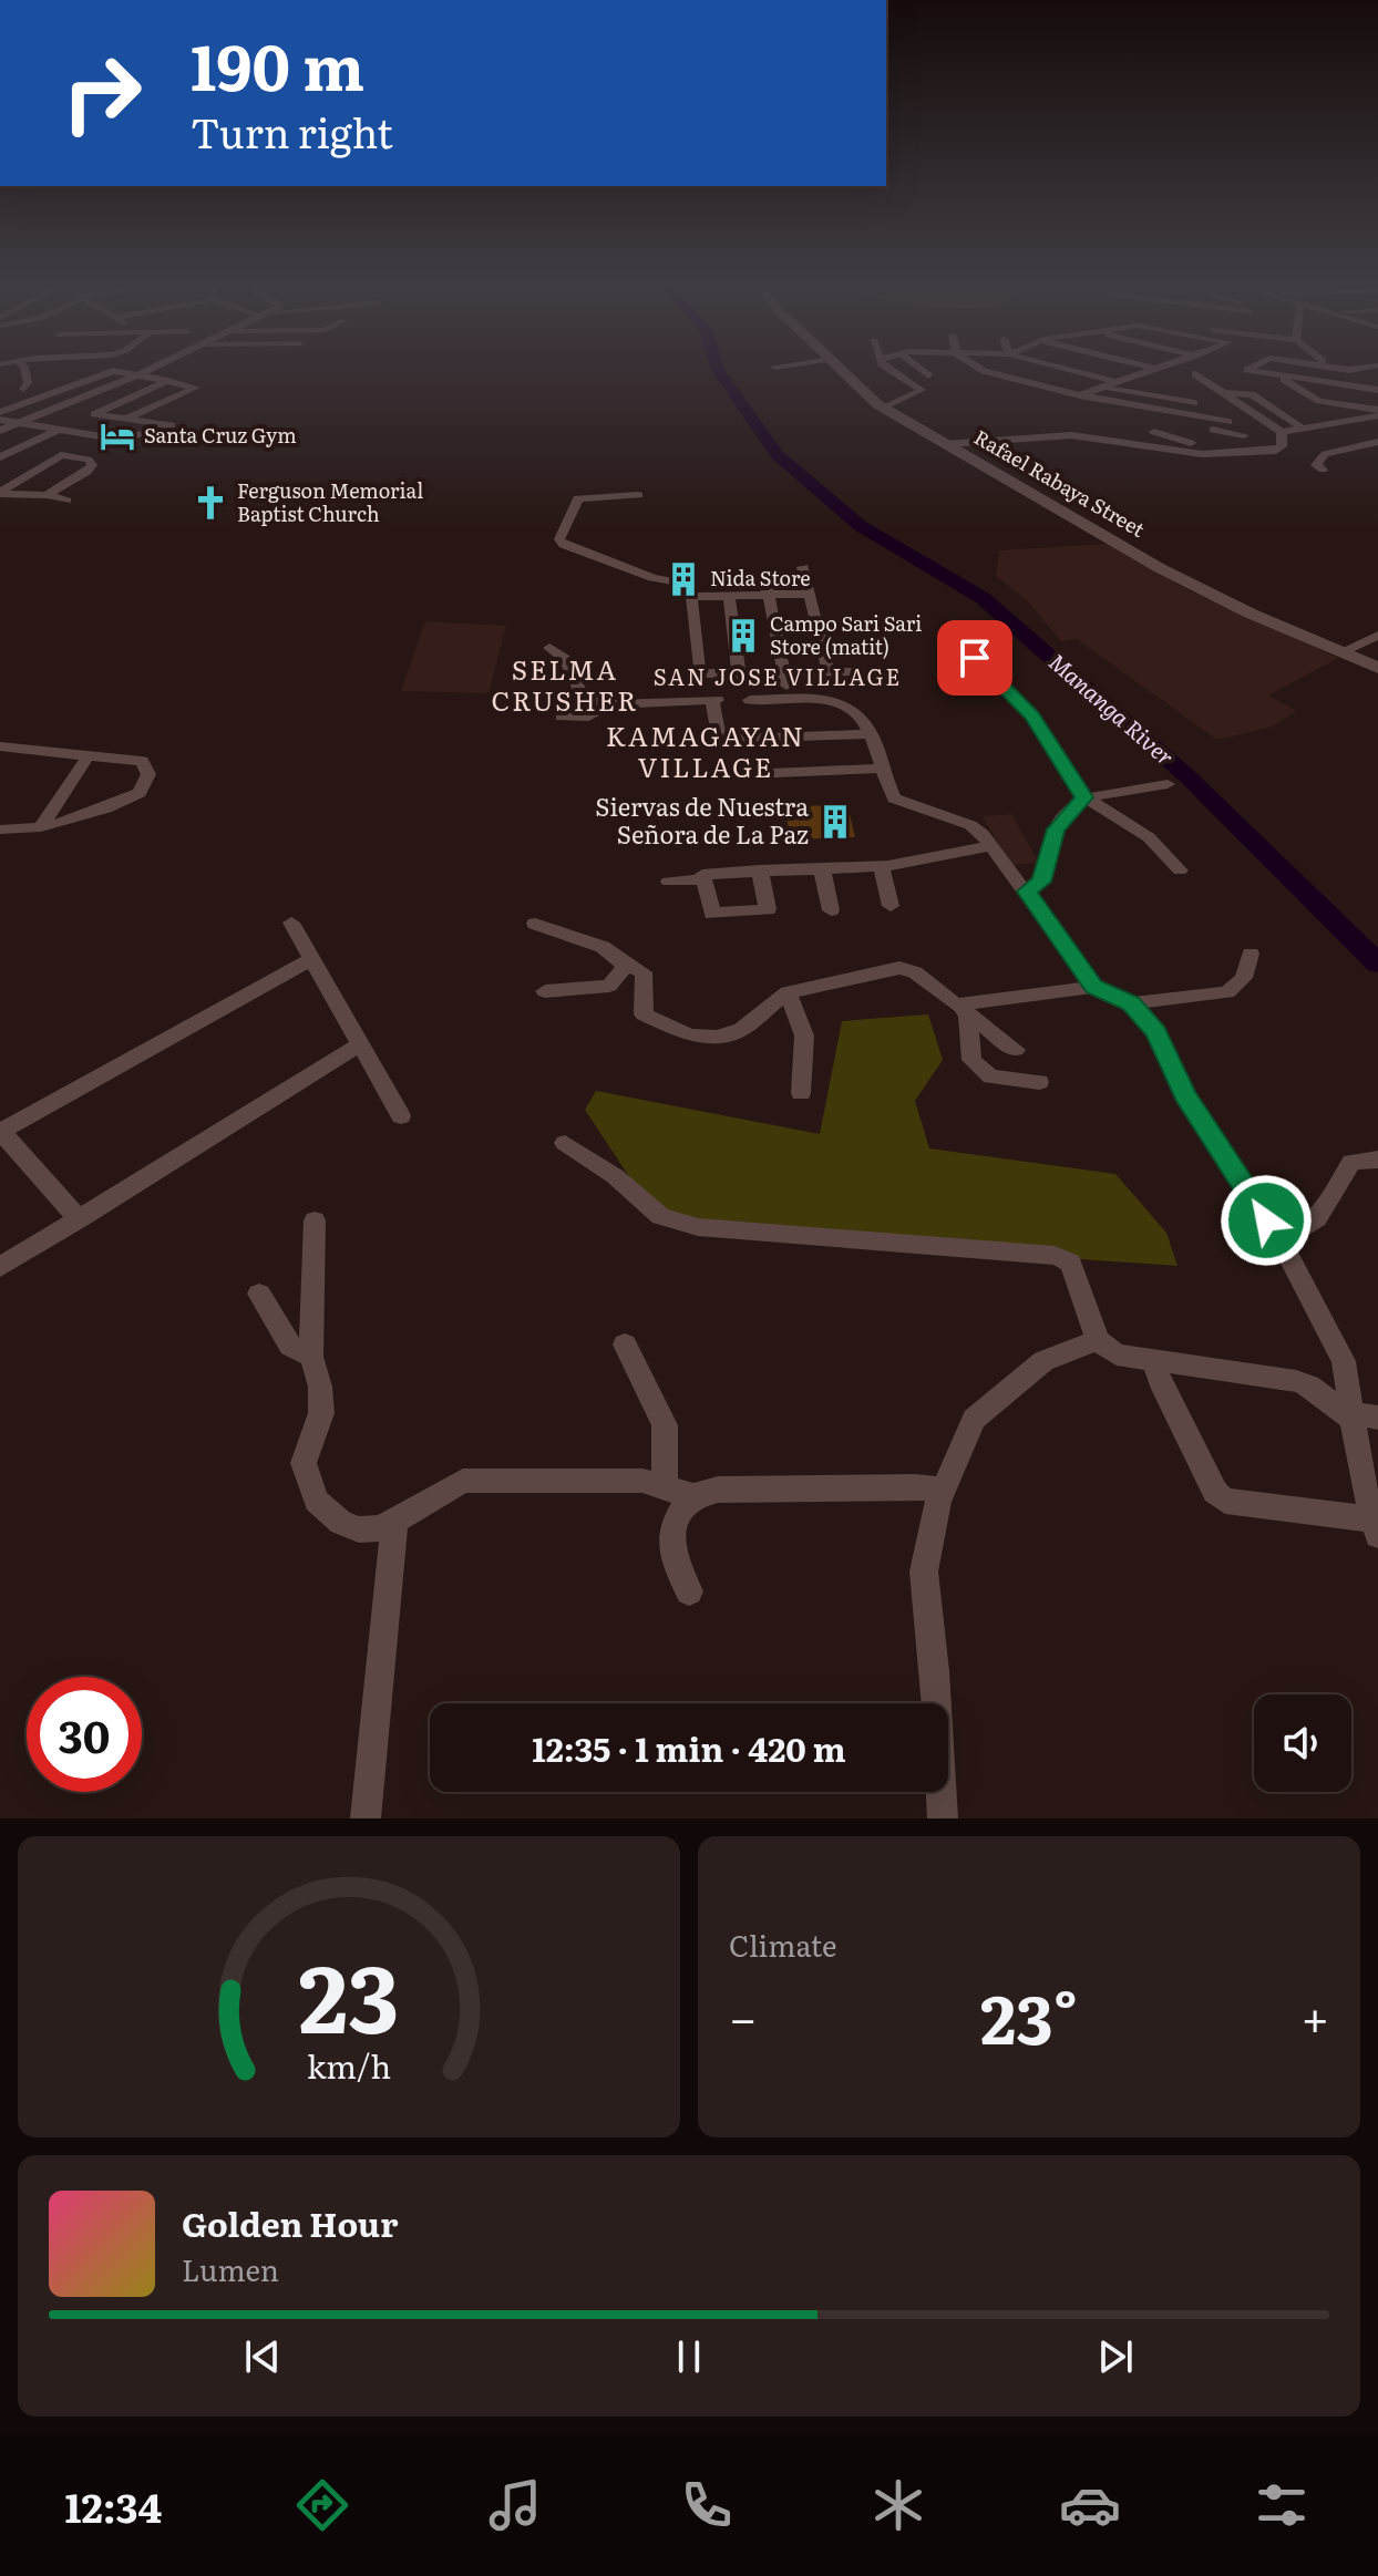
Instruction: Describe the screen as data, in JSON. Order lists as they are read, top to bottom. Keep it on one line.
{"streets":{"main road":["Rafael Rabaya Street"]},"districts":["SELMA CRUSHER","SAN JOSE VILLAGE","KAMAGAYAN VILLAGE"],"water":["Mananga River"],"places":{"hotel":["Santa Cruz Gym"],"church":["Ferguson Memorial Baptist Church"],"building":["Nida Store","Campo Sari Sari Store (matit)","Siervas de Nuestra Señora de La Paz"]},"page":{"turn":["190 m","Turn right"],"limit":"30","trip":"12:35 · 1 min · 420 m","tile":"Climate","heat":["−","23°","+"],"song":["Golden Hour","Lumen"],"tabs":"12:34","gauge":["23","km/h"]}}
